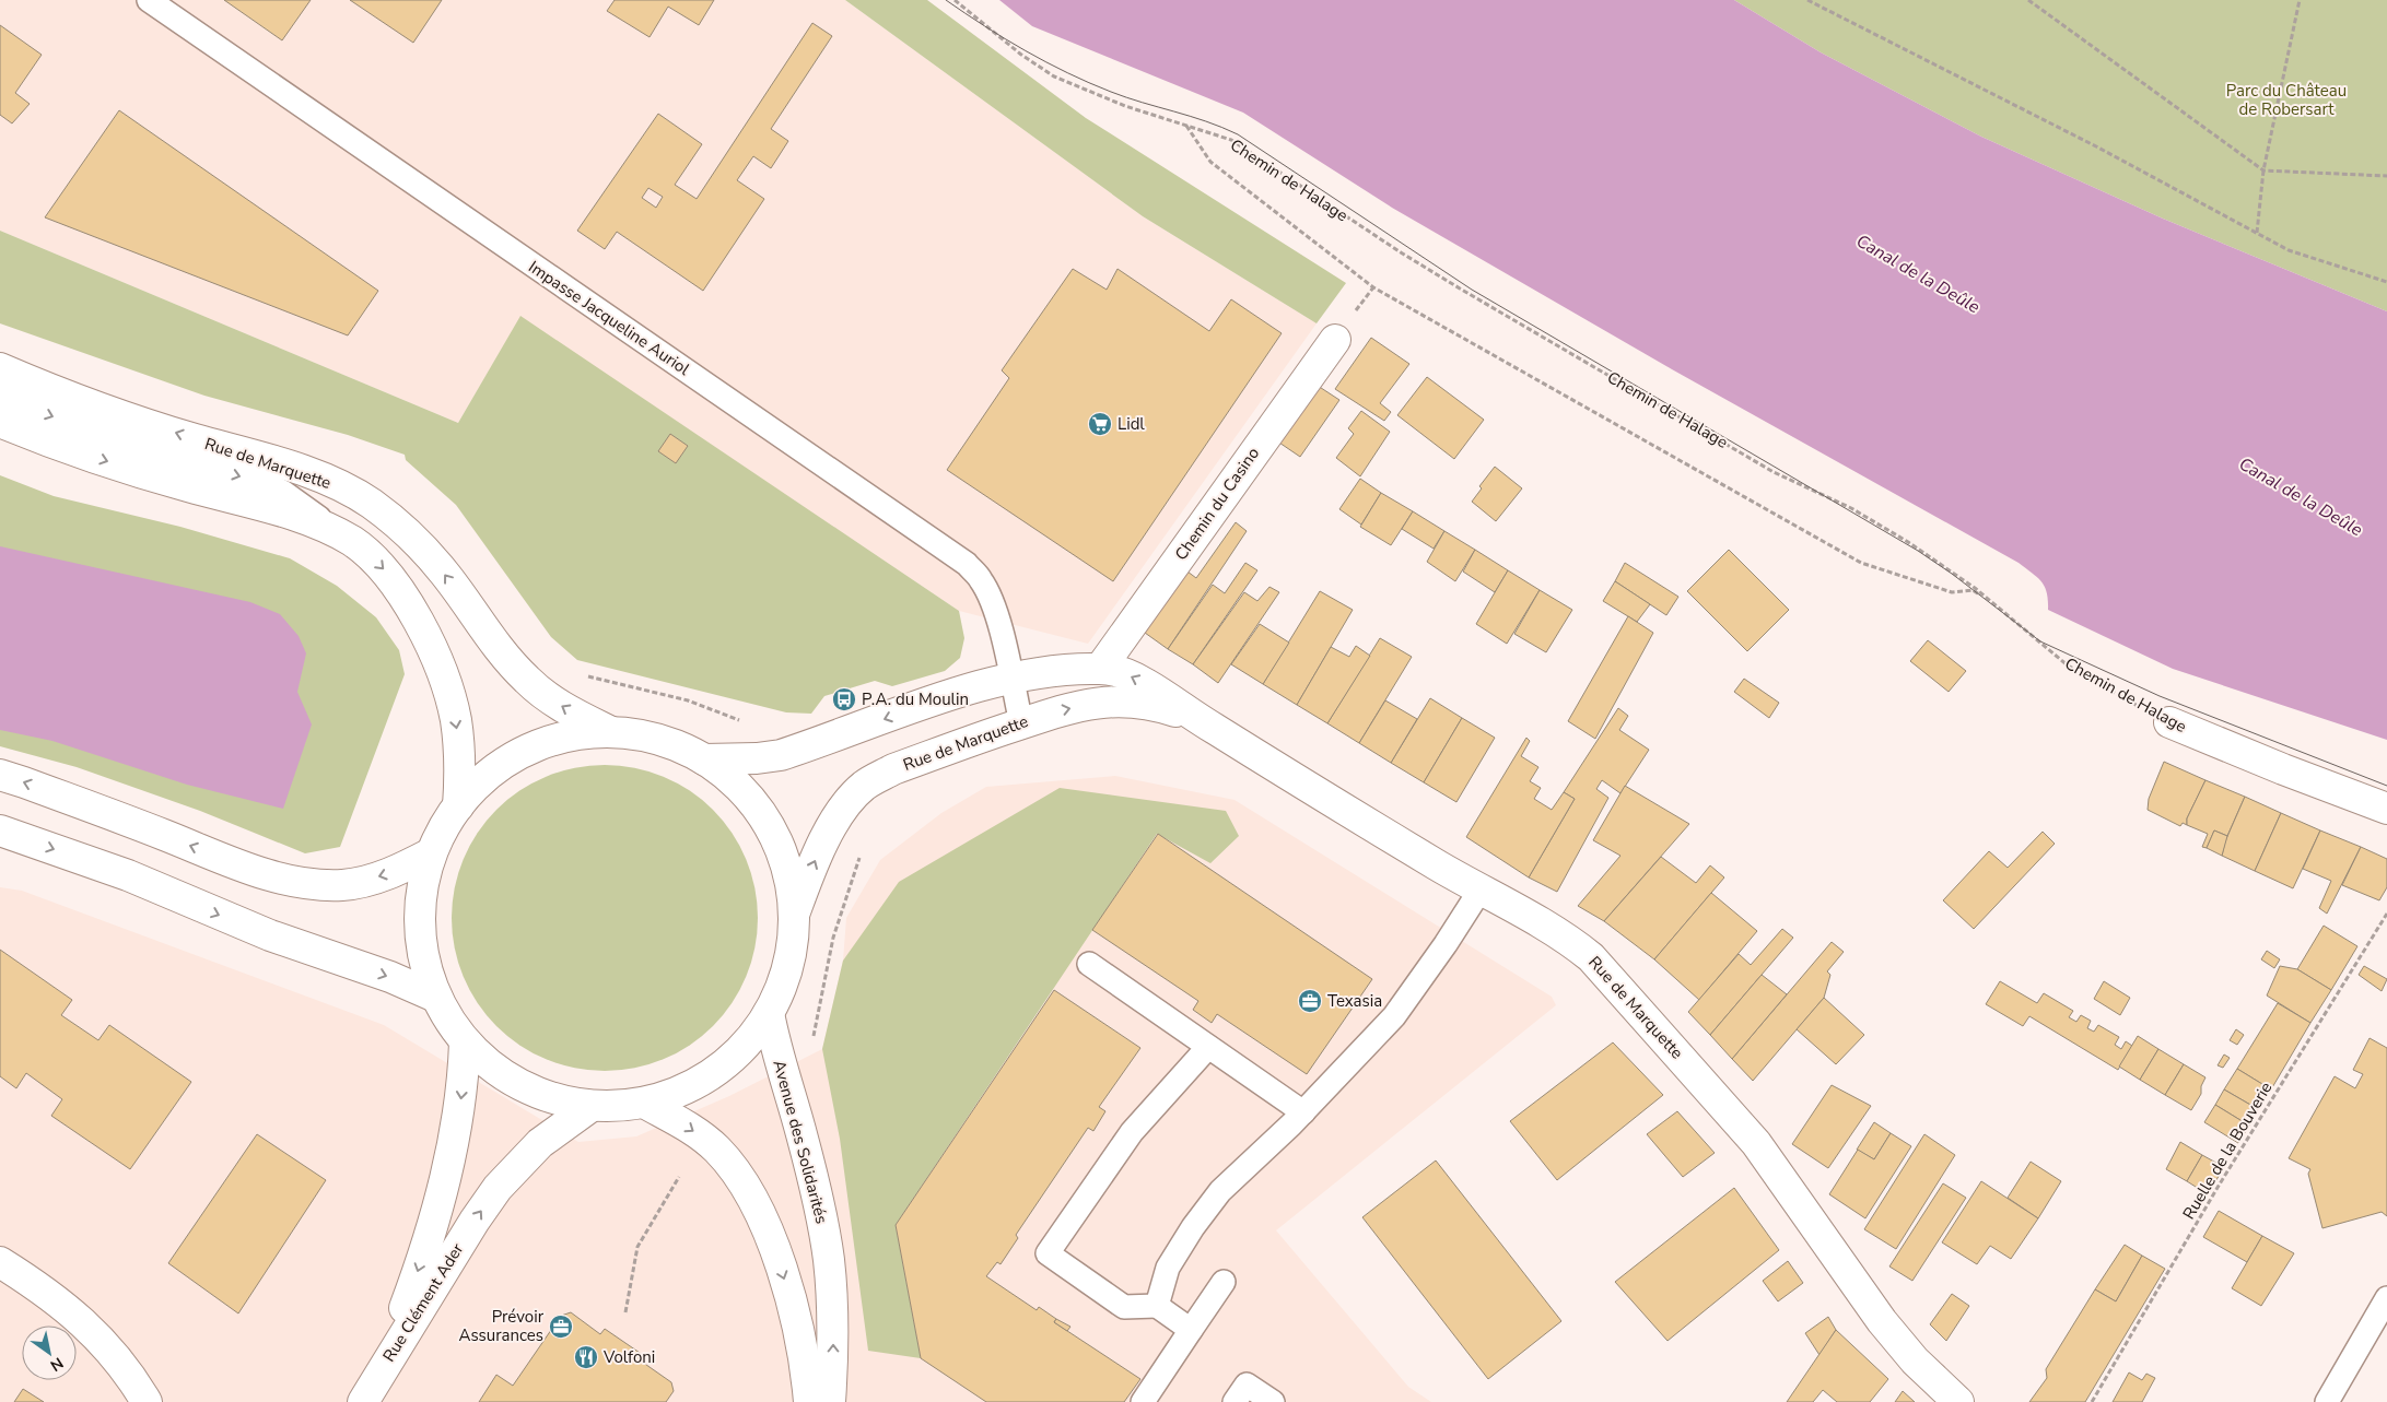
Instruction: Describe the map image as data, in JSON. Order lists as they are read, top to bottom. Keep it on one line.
{"streets":{"main road":["Chemin de Halage","Rue de Marquette","Chemin du Casino","Avenue des Solidarités","Rue Clément Ader"],"lane":["Impasse Jacqueline Auriol"],"path":["Ruelle de la Bouverie"]},"crossings":[["Impasse Jacqueline Auriol","Rue de Marquette"],["Rue de Marquette","Chemin du Casino"]],"one_way":["Avenue des Solidarités"],"water":["Canal de la Deûle"],"parks":["Parc du Château de Robersart"],"places":{"supermarket":["Lidl"],"bus stop":["P.A. du Moulin"],"office":["Texasia","Prévoir Assurances"],"restaurant":["Volfoni"]},"north":"bottom right"}
